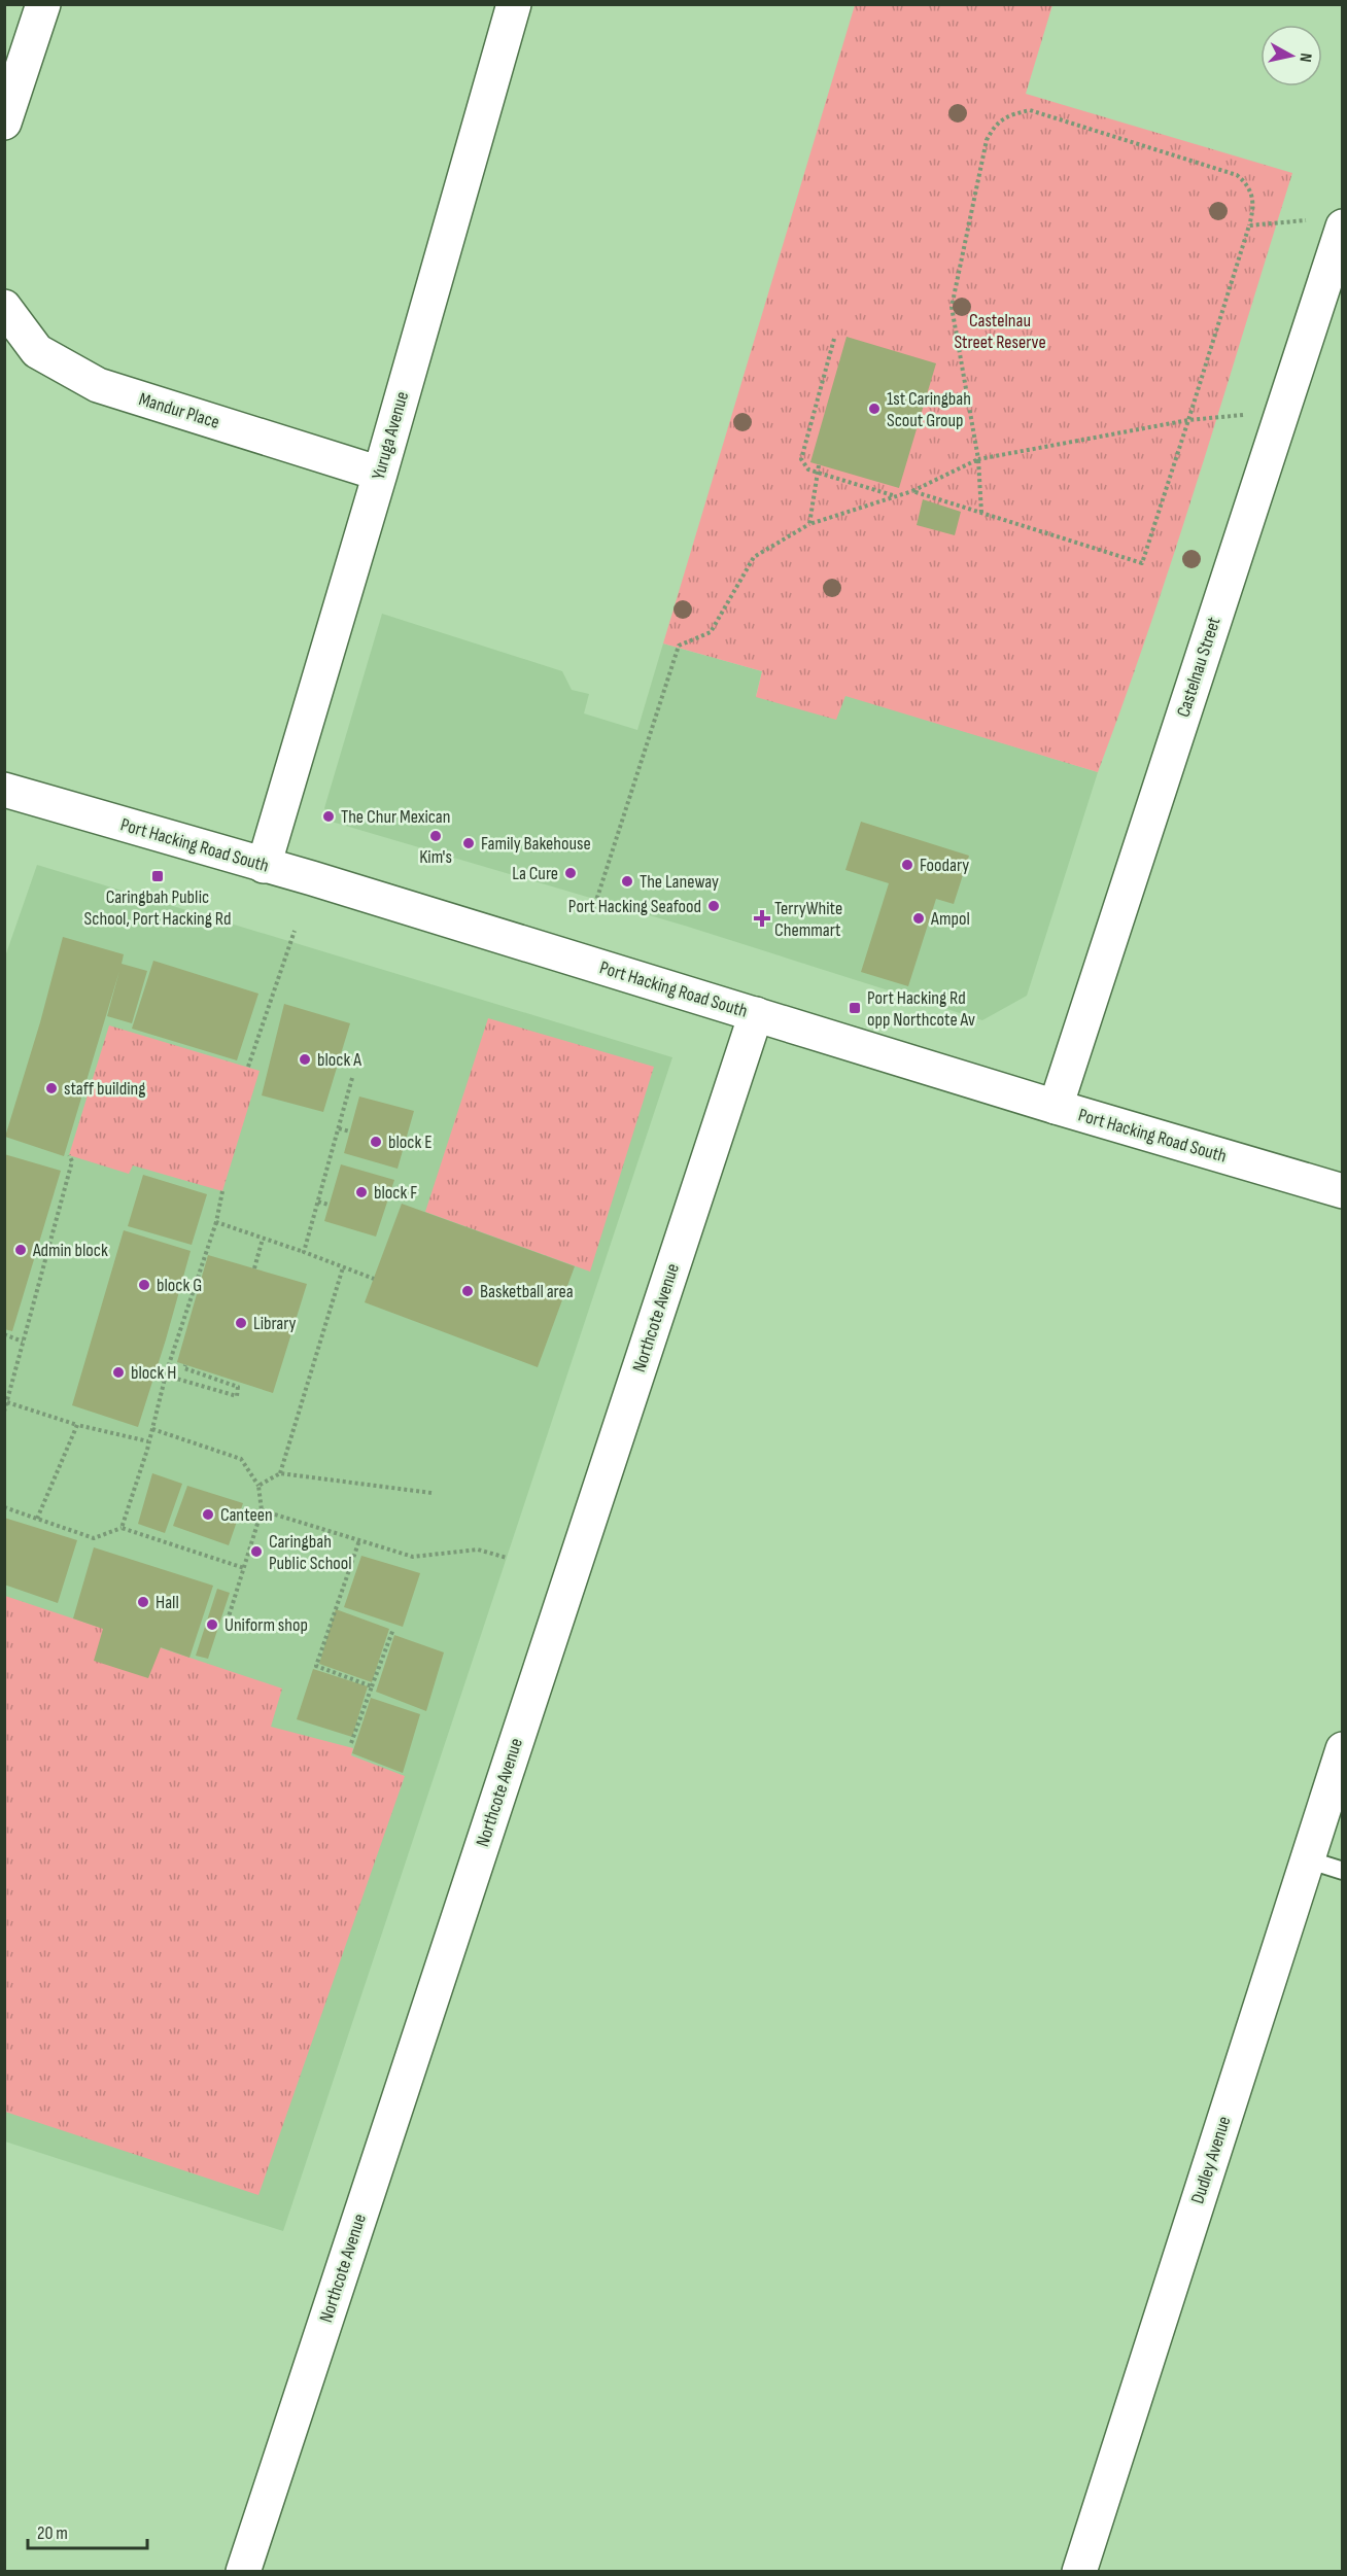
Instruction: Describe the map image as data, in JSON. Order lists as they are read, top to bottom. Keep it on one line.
{"streets":{"street":["Mandur Place","Yuruga Avenue","Castelnau Street","Port Hacking Road South","Northcote Avenue","Dudley Avenue"]},"crossings":[["Mandur Place","Yuruga Avenue"],["Yuruga Avenue","Port Hacking Road South"],["Castelnau Street","Port Hacking Road South"],["Port Hacking Road South","Northcote Avenue"]],"parks":["Castelnau Street Reserve"],"places":{"other":["1st Caringbah Scout Group","The Chur Mexican","Kim's","Family Bakehouse","Foodary","La Cure","The Laneway","Port Hacking Seafood","Ampol","block A","staff building","block E","block F","Admin block","block G","Basketball area","Library","block H","Canteen","Caringbah Public School","Hall","Uniform shop"],"transit":["Caringbah Public School, Port Hacking Rd","Port Hacking Rd opp Northcote Av"],"health":["TerryWhite Chemmart"]},"scale_bar":"20 m","north":"right"}
